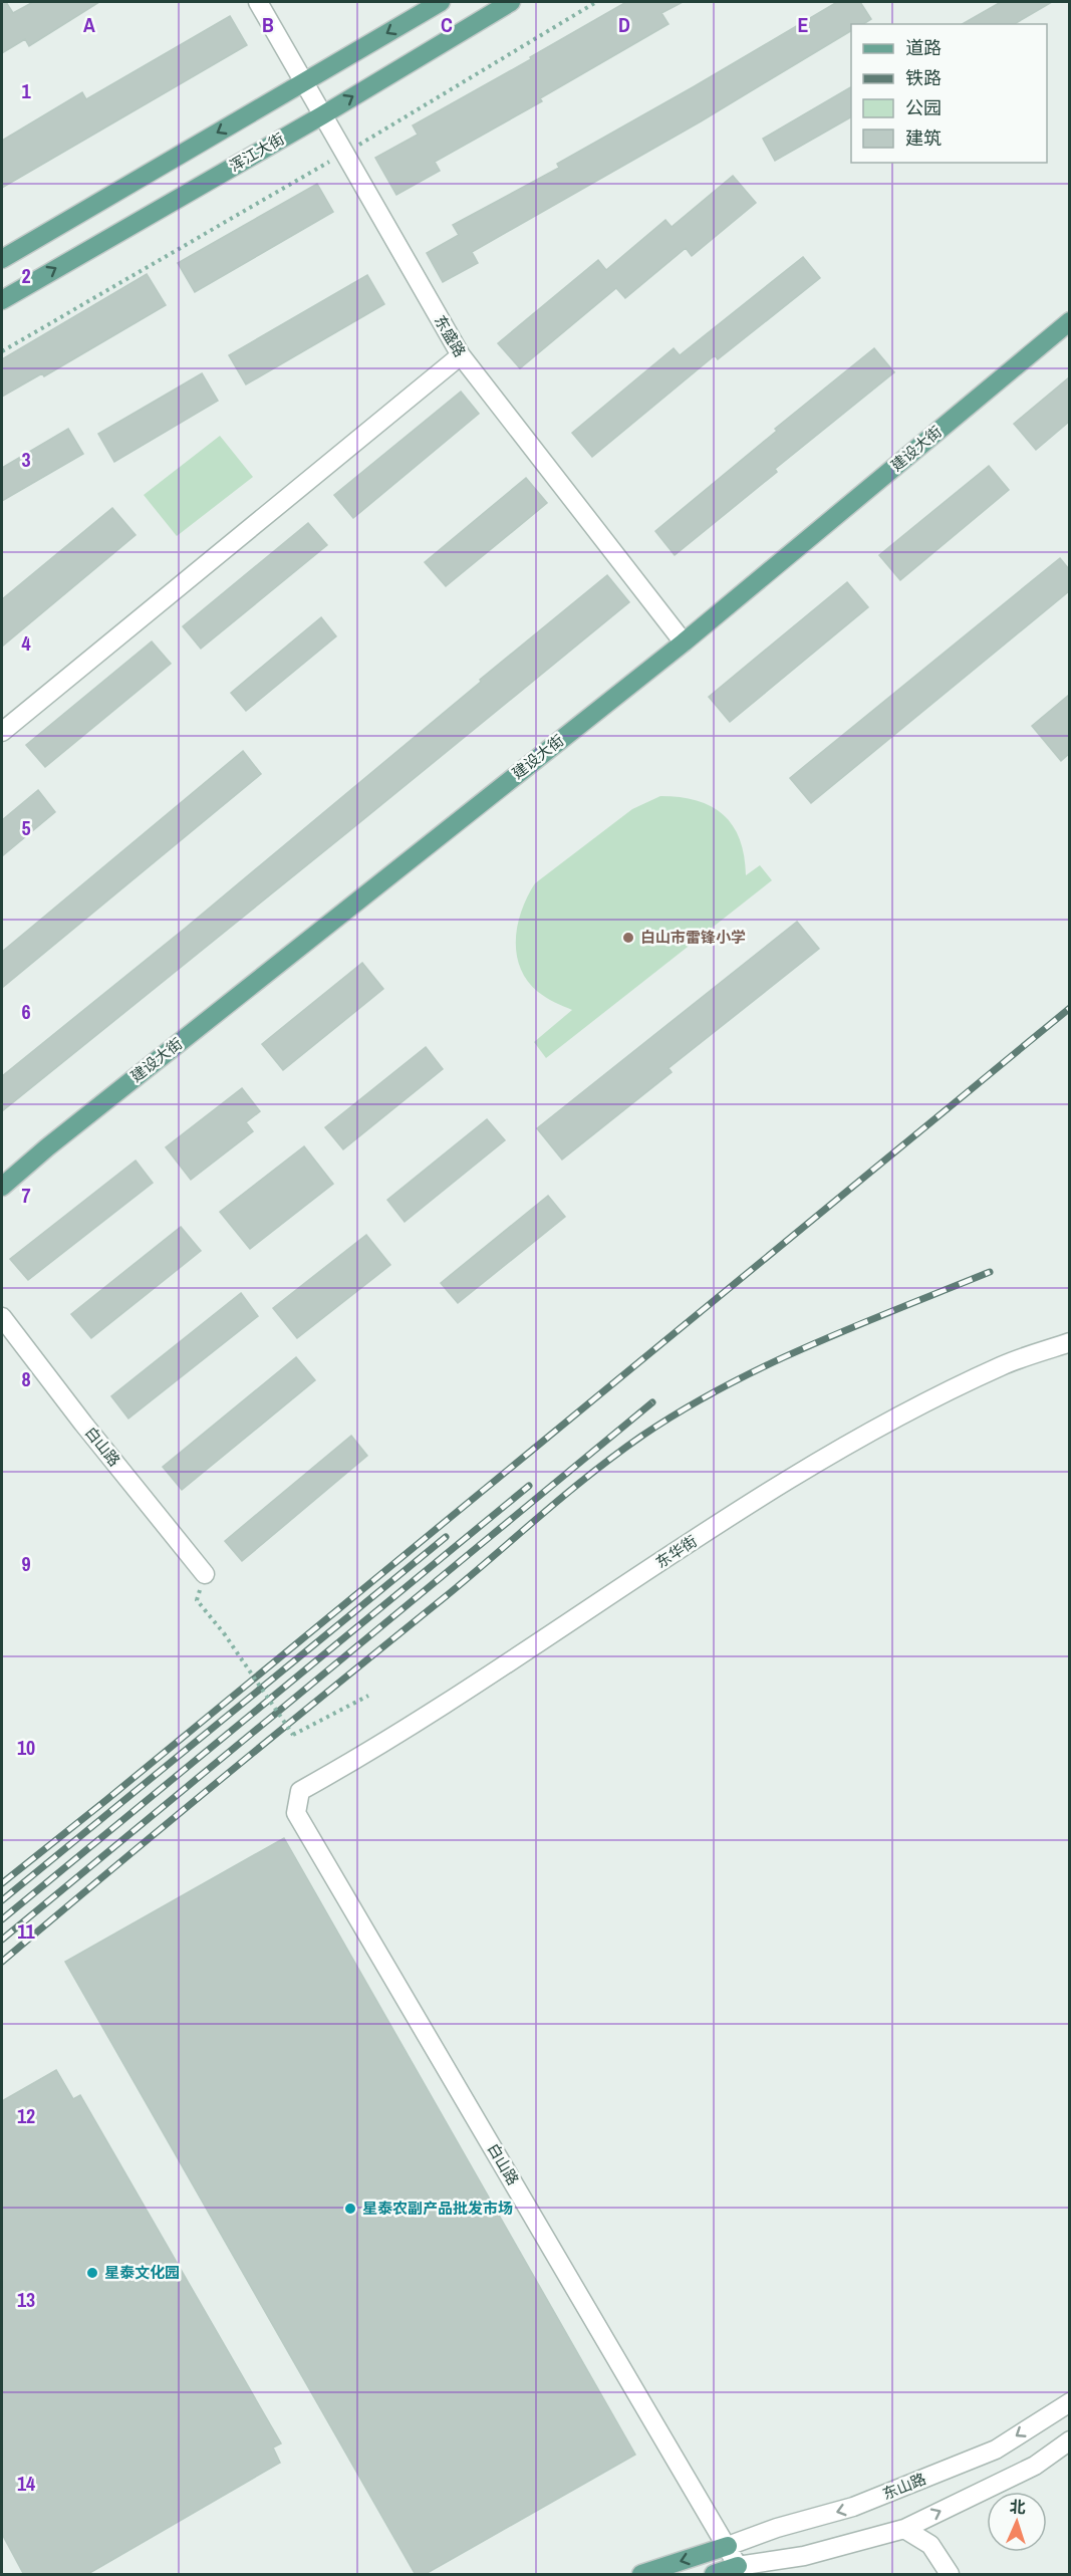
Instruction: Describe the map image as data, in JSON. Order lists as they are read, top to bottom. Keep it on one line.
{"streets":{"main road":["浑江大街","建设大街"],"street":["东盛路","白山路","东华街","东山路"]},"crossings":[["浑江大街","东盛路"],["东盛路","建设大街"],["白山路","东华街"],["白山路","东山路"]],"places":["白山市雷锋小学","星泰农副产品批发市场","星泰文化园"],"legend":["道路","铁路","公园","建筑"],"north":"top","grid":{"columns":["A","B","C","D","E"],"rows":["1","2","3","4","5","6","7","8","9","10","11","12","13","14"]}}
